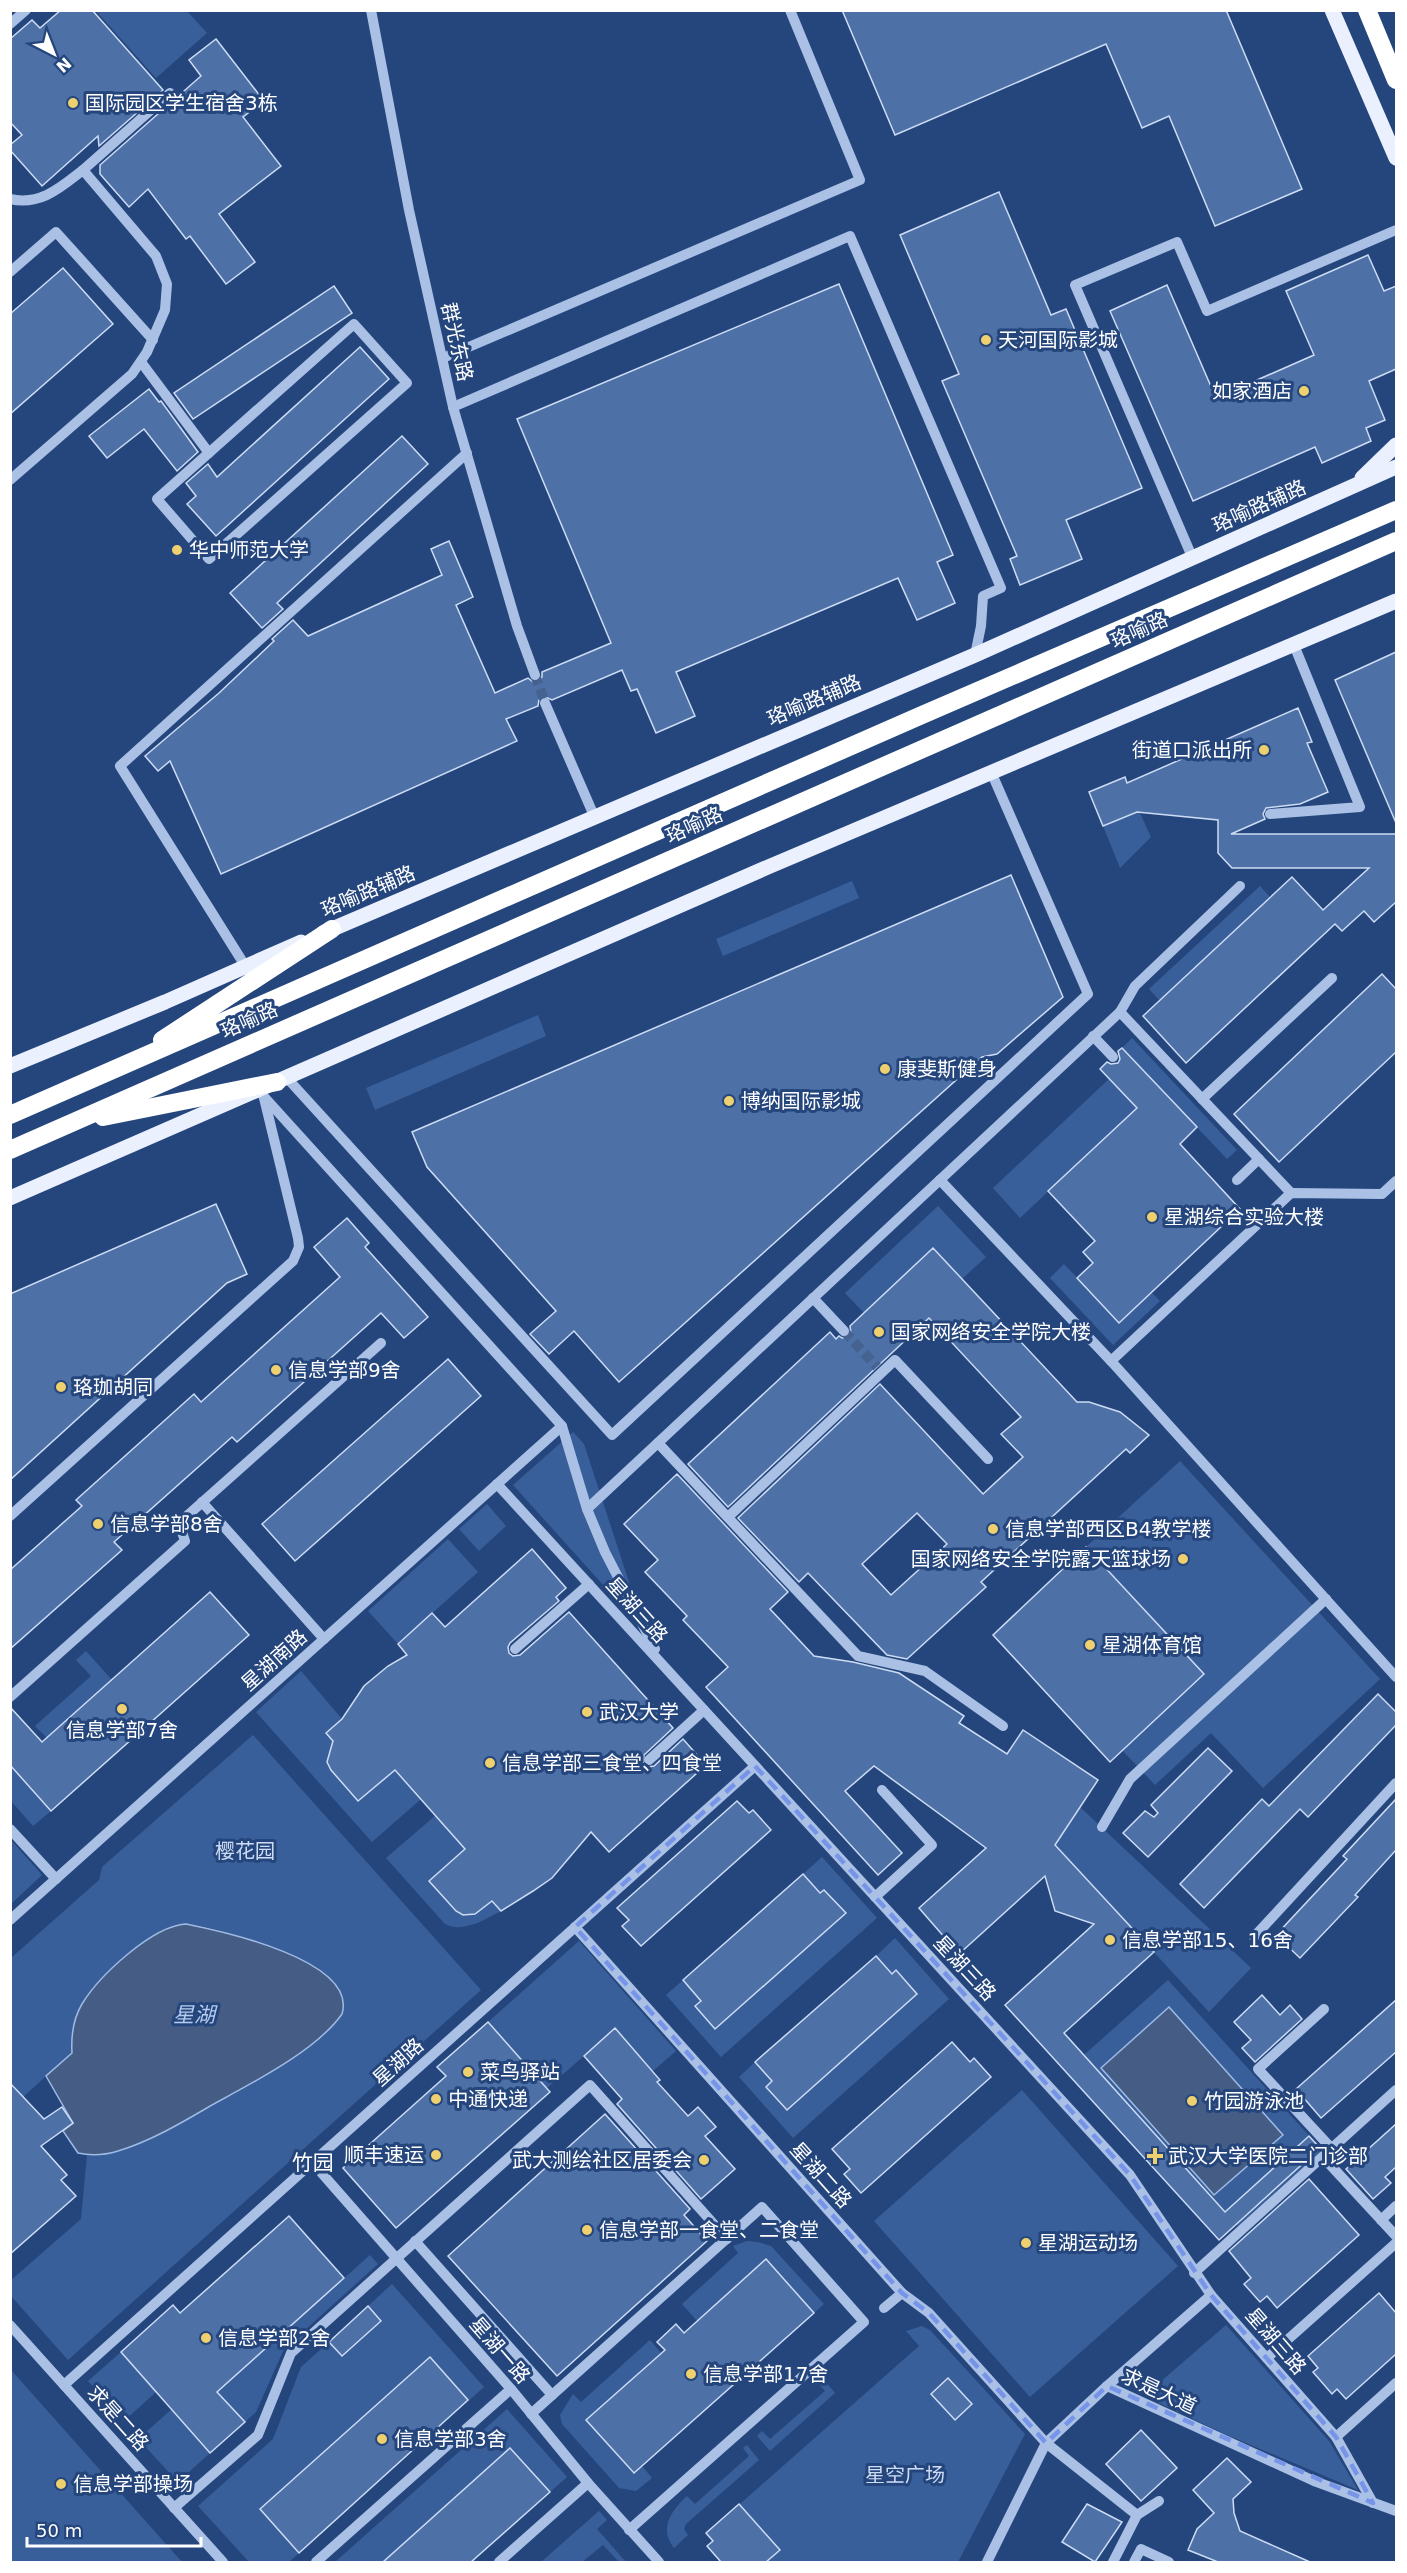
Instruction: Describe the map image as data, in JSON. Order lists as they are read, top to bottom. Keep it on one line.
{"streets":{"highway":["珞喻路"],"main road":["珞喻路辅路"],"street":["群光东路","星湖三路","星湖南路","星湖路","星湖二路","星湖一路","求是大道","求是二路"]},"crossings":[["星湖三路","星湖南路"],["星湖三路","星湖路"],["星湖三路","求是大道"],["星湖路","星湖二路"],["星湖路","星湖一路"],["星湖路","求是二路"],["星湖二路","求是大道"]],"districts":["竹园"],"water":["星湖"],"parks":["樱花园","星空广场"],"places":{"other":["国际园区学生宿舍3栋","天河国际影城","如家酒店","华中师范大学","街道口派出所","康斐斯健身","博纳国际影城","星湖综合实验大楼","国家网络安全学院大楼","信息学部9舍","珞珈胡同","信息学部8舍","信息学部西区B4教学楼","国家网络安全学院露天篮球场","星湖体育馆","信息学部7舍","武汉大学","信息学部三食堂、四食堂","信息学部15、16舍","菜鸟驿站","中通快递","竹园游泳池","顺丰速运","武大测绘社区居委会","信息学部一食堂、二食堂","星湖运动场","信息学部2舍","信息学部17舍","信息学部3舍","信息学部操场"],"health":["武汉大学医院二门诊部"]},"scale_bar":"50 m","north":"bottom right"}
